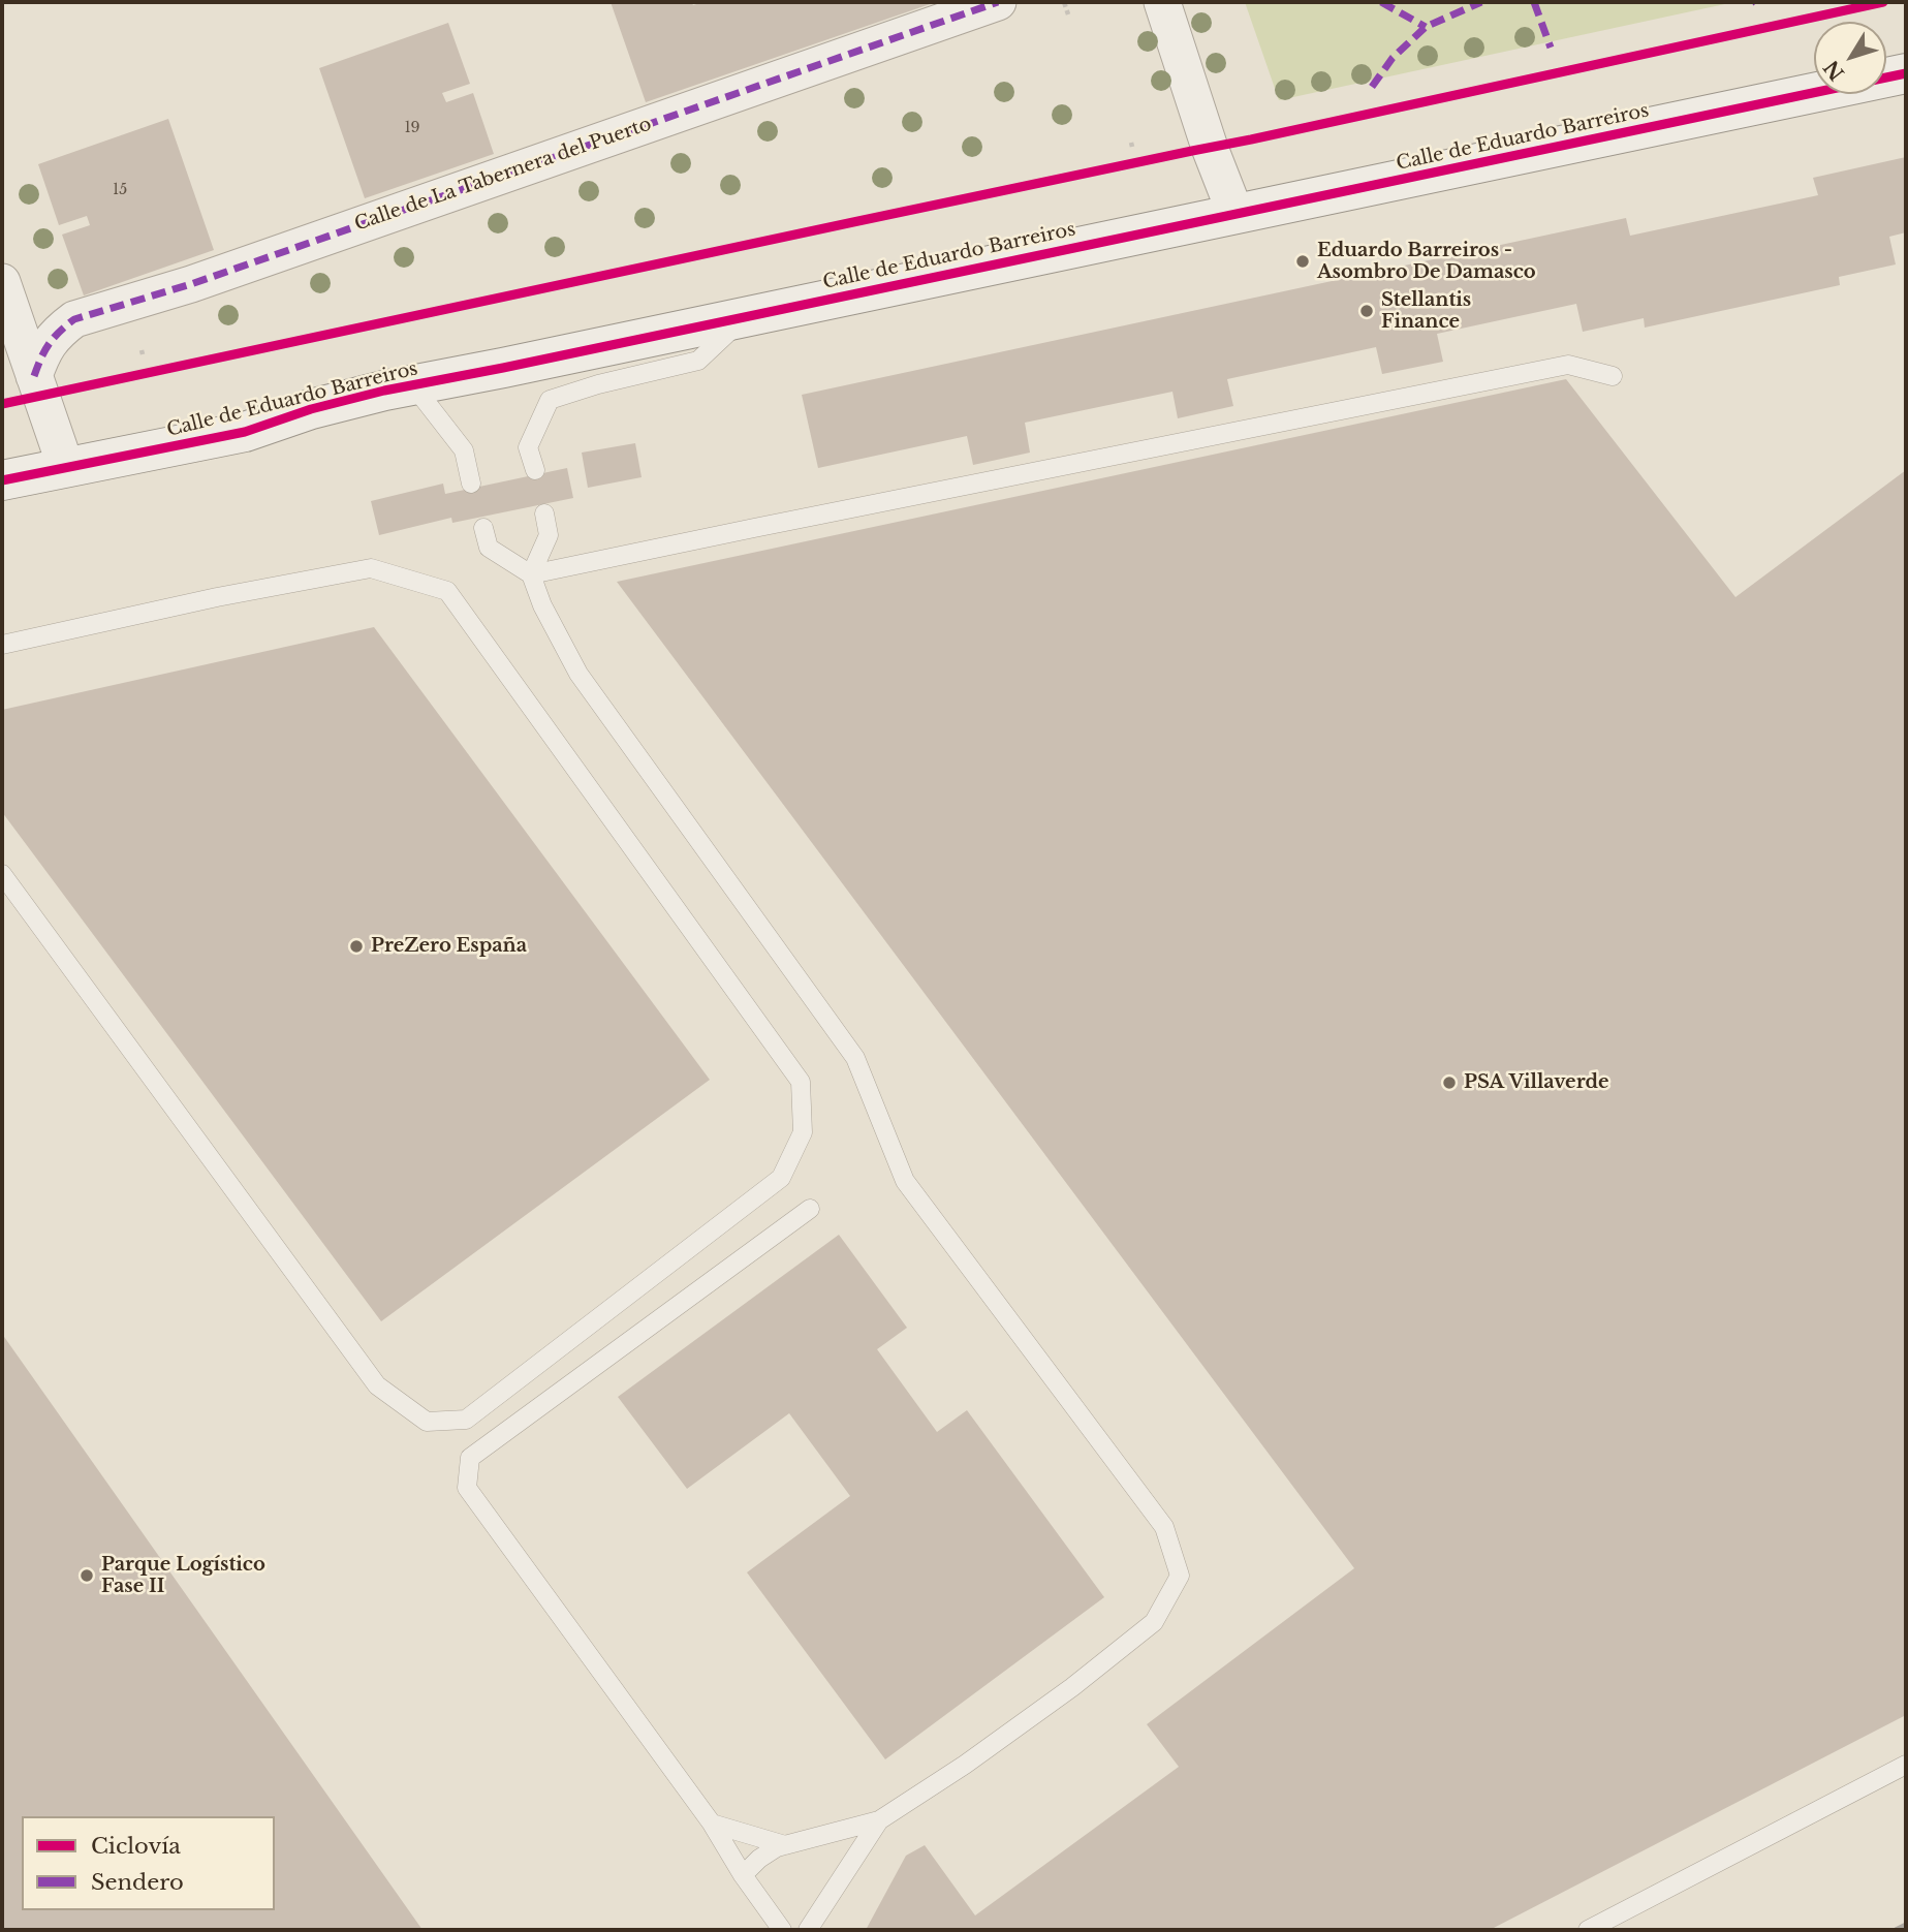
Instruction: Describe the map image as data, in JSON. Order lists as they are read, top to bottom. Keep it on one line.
{"streets":{"street":["Calle de Eduardo Barreiros","Calle de La Tabernera del Puerto"]},"places":["Eduardo Barreiros - Asombro De Damasco","Stellantis Finance","PreZero España","PSA Villaverde","Parque Logístico Fase II"],"house_numbers":["19","15"],"legend":["Ciclovía","Sendero"],"north":"bottom left"}
